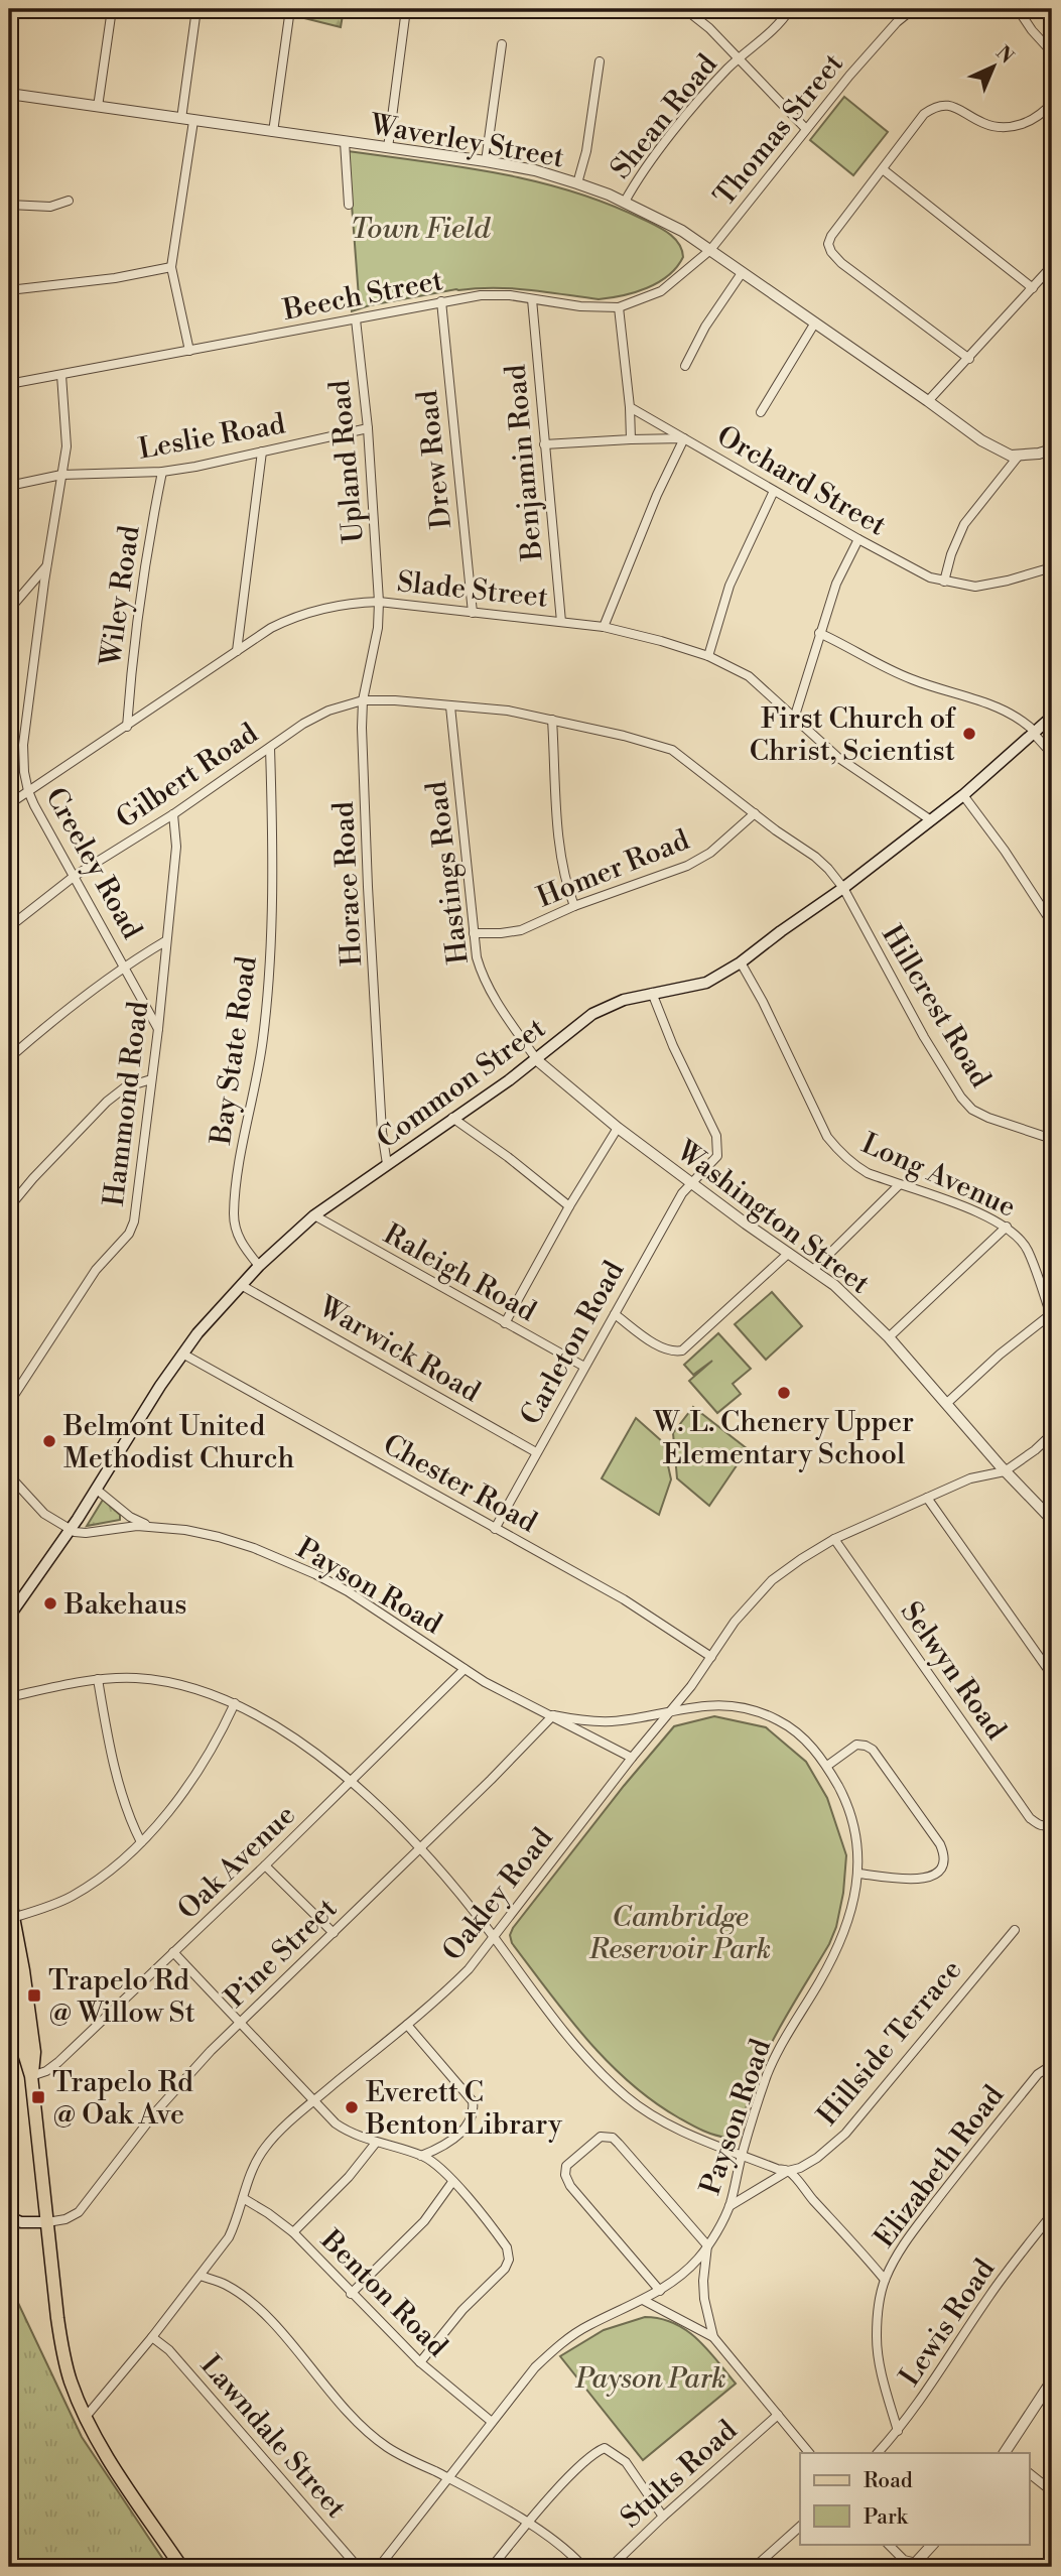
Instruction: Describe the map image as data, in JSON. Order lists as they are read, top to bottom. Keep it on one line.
{"streets":{"main road":["Common Street"],"street":["Shean Road","Thomas Street","Waverley Street","Beech Street","Leslie Road","Drew Road","Upland Road","Benjamin Road","Orchard Street","Slade Street","Wiley Road","Gilbert Road","Creeley Road","Homer Road","Hastings Road","Horace Road","Hillcrest Road","Bay State Road","Hammond Road","Long Avenue","Washington Street","Raleigh Road","Carleton Road","Warwick Road","Chester Road","Payson Road","Selwyn Road","Oak Avenue","Oakley Road","Pine Street","Hillside Terrace","Elizabeth Road","Benton Road","Lewis Road","Lawndale Street","Stults Road"]},"crossings":[["Shean Road","Waverley Street"],["Thomas Street","Waverley Street"],["Thomas Street","Beech Street"],["Waverley Street","Beech Street"],["Beech Street","Drew Road"],["Beech Street","Upland Road"],["Beech Street","Benjamin Road"],["Beech Street","Creeley Road"],["Leslie Road","Upland Road"],["Leslie Road","Wiley Road"],["Leslie Road","Creeley Road"],["Drew Road","Slade Street"],["Upland Road","Slade Street"],["Upland Road","Horace Road"],["Benjamin Road","Slade Street"],["Slade Street","Wiley Road"],["Slade Street","Creeley Road"],["Slade Street","Horace Road"],["Slade Street","Common Street"],["Gilbert Road","Creeley Road"],["Gilbert Road","Hastings Road"],["Gilbert Road","Horace Road"],["Gilbert Road","Hillcrest Road"],["Gilbert Road","Bay State Road"],["Gilbert Road","Hammond Road"],["Creeley Road","Hammond Road"],["Homer Road","Hastings Road"],["Homer Road","Hillcrest Road"],["Hastings Road","Common Street"],["Hastings Road","Washington Street"],["Horace Road","Common Street"],["Hillcrest Road","Common Street"],["Bay State Road","Common Street"],["Common Street","Long Avenue"],["Common Street","Washington Street"],["Common Street","Raleigh Road"],["Common Street","Carleton Road"],["Common Street","Warwick Road"],["Common Street","Chester Road"],["Common Street","Payson Road"],["Washington Street","Carleton Road"],["Washington Street","Oakley Road"],["Raleigh Road","Carleton Road"],["Carleton Road","Warwick Road"],["Carleton Road","Chester Road"],["Chester Road","Oakley Road"],["Payson Road","Oak Avenue"],["Payson Road","Oakley Road"],["Payson Road","Pine Street"],["Payson Road","Hillside Terrace"],["Payson Road","Benton Road"],["Selwyn Road","Oakley Road"],["Oakley Road","Benton Road"],["Oakley Road","Lawndale Street"],["Elizabeth Road","Lewis Road"]],"parks":["Town Field","Cambridge Reservoir Park","Payson Park"],"places":{"other":["First Church of Christ, Scientist","W. L. Chenery Upper Elementary School","Belmont United Methodist Church","Bakehaus","Everett C Benton Library"],"transit":["Trapelo Rd @ Willow St","Trapelo Rd @ Oak Ave"]},"legend":["Road","Park"],"north":"top right"}
